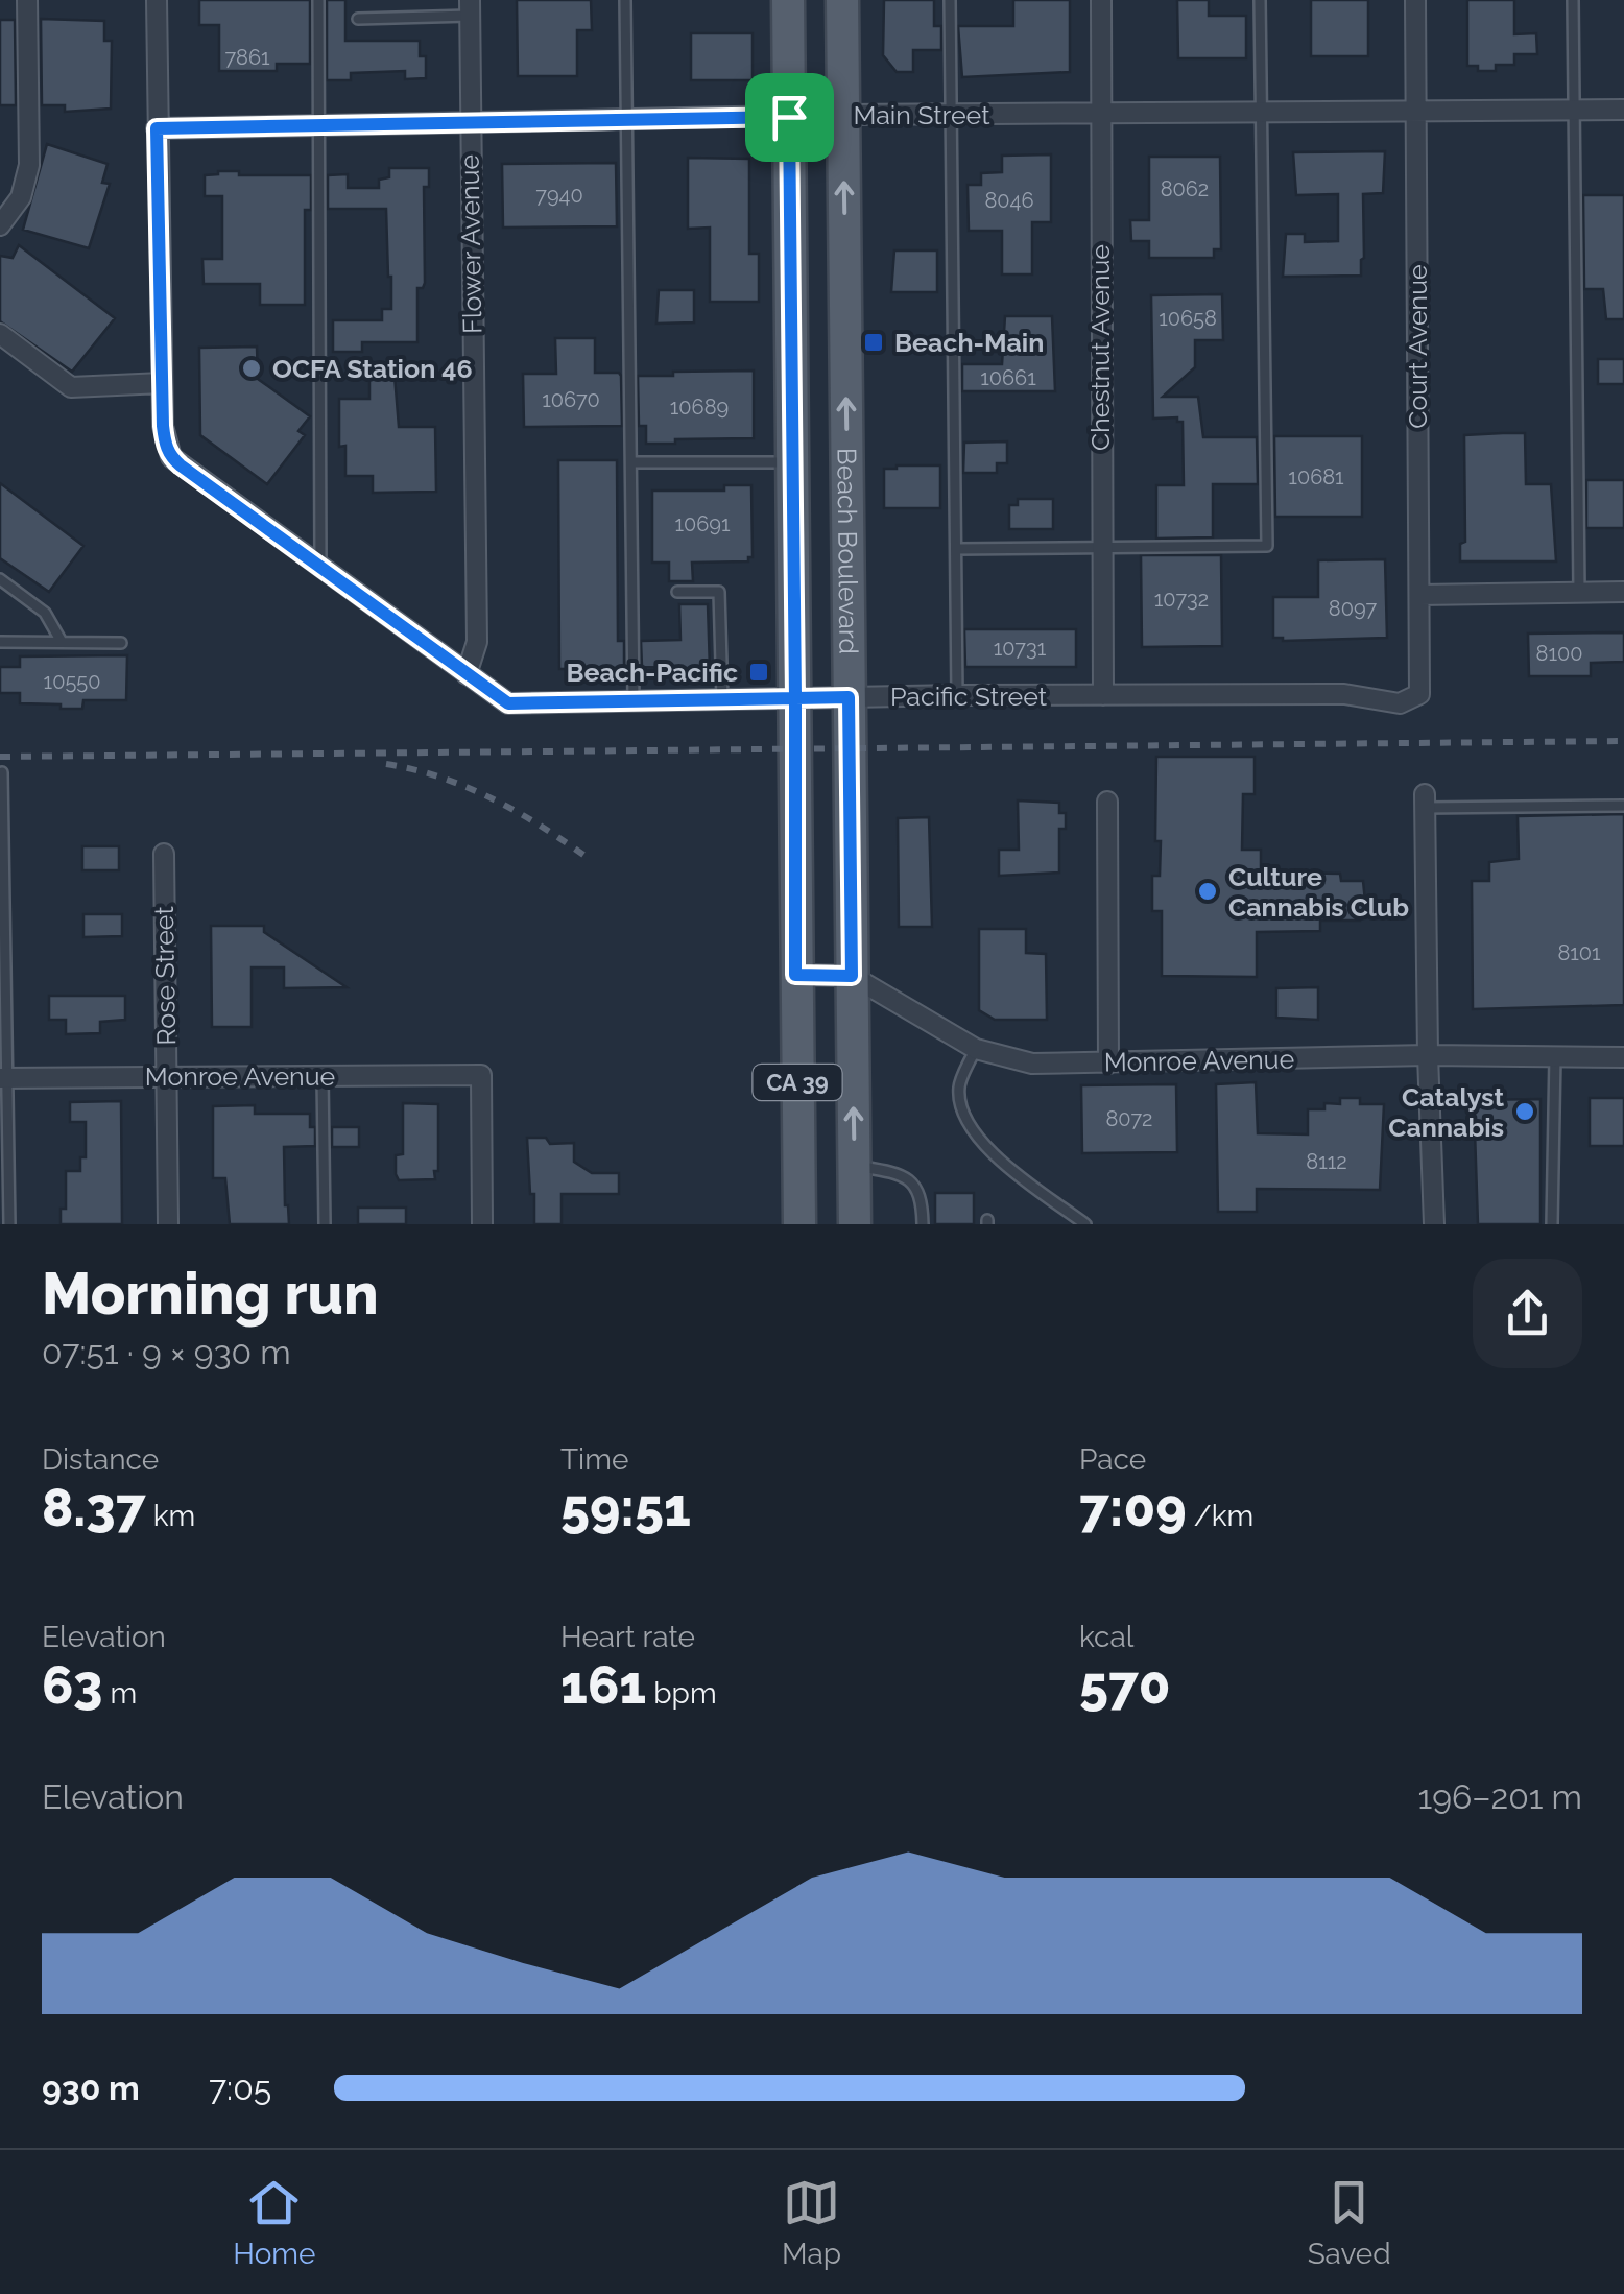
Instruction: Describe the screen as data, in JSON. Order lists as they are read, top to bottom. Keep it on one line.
{"streets":{"main road":["Beach Boulevard","CA 39"],"street":["Main Street","Flower Avenue","Court Avenue","Chestnut Avenue","Pacific Street","Rose Street","Monroe Avenue"]},"crossings":[["Main Street","Flower Avenue"],["Main Street","Court Avenue"],["Main Street","Chestnut Avenue"],["Main Street","Beach Boulevard"],["Flower Avenue","Pacific Street"],["Court Avenue","Pacific Street"],["Chestnut Avenue","Pacific Street"],["Beach Boulevard","Pacific Street"],["Beach Boulevard","Monroe Avenue"],["Rose Street","Monroe Avenue"]],"places":{"transit":["Beach-Main","Beach-Pacific"],"other":["OCFA Station 46","Culture Cannabis Club","Catalyst Cannabis"]},"house_numbers":["7861","8062","7940","8046","10658","10661","10670","10689","10681","10691","10732","8097","10731","8100","10550","8101","8072","8112"],"page":{"heading":["Morning run","07:51 · 9 × 930 m"],"stats":[["Distance","8.37 km"],["Time","59:51"],["Pace","7:09 /km"],["Elevation","63 m"],["Heart rate","161 bpm"],["kcal","570"]],"chart":["Elevation","196–201 m"],"list":[{"name":"930 m","note":"7:05"}],"tabs":["Home","Map","Saved"]}}
